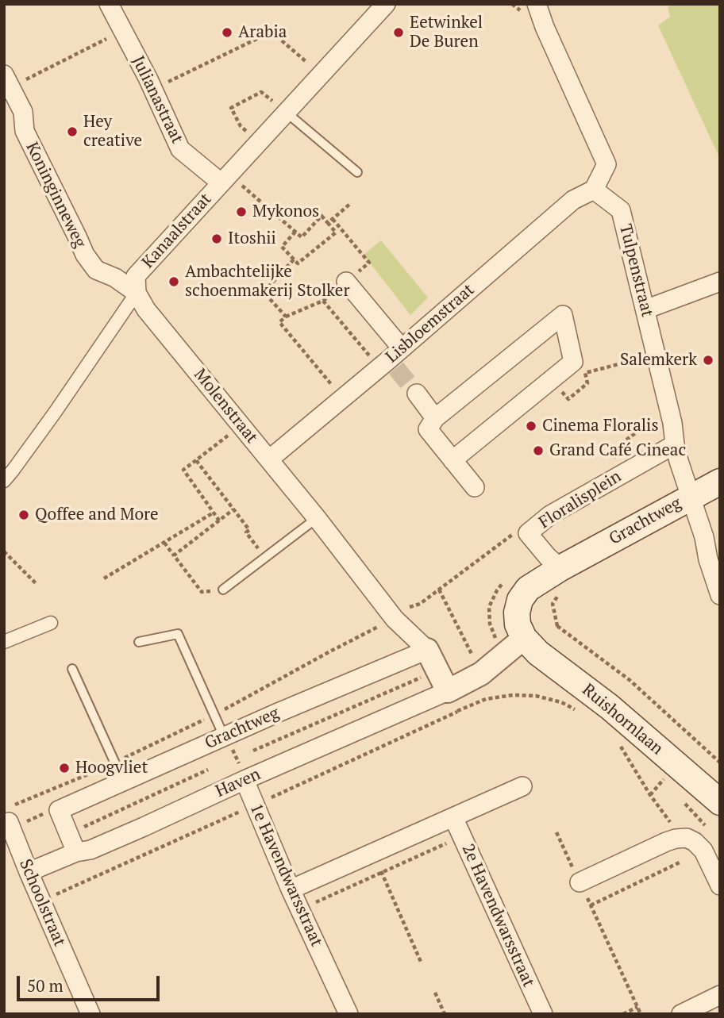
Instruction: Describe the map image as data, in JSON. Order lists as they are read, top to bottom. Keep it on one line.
{"streets":{"main road":["Grachtweg","Ruishornlaan"],"street":["Julianastraat","Koninginneweg","Kanaalstraat","Tulpenstraat","Lisbloemstraat","Molenstraat","Floralisplein","Haven","1e Havendwarsstraat","Schoolstraat","2e Havendwarsstraat"]},"crossings":[["Julianastraat","Kanaalstraat"],["Koninginneweg","Kanaalstraat"],["Koninginneweg","Molenstraat"],["Kanaalstraat","Molenstraat"],["Tulpenstraat","Lisbloemstraat"],["Tulpenstraat","Floralisplein"],["Tulpenstraat","Grachtweg"],["Lisbloemstraat","Molenstraat"],["Molenstraat","Grachtweg"],["Floralisplein","Grachtweg"],["Grachtweg","Ruishornlaan"],["Grachtweg","Haven"],["Ruishornlaan","Haven"],["Haven","1e Havendwarsstraat"],["Haven","Schoolstraat"]],"places":["Arabia","Eetwinkel De Buren","Hey creative","Mykonos","Itoshii","Ambachtelijke schoenmakerij Stolker","Salemkerk","Cinema Floralis","Grand Café Cineac","Qoffee and More","Hoogvliet"],"scale_bar":"50 m"}
